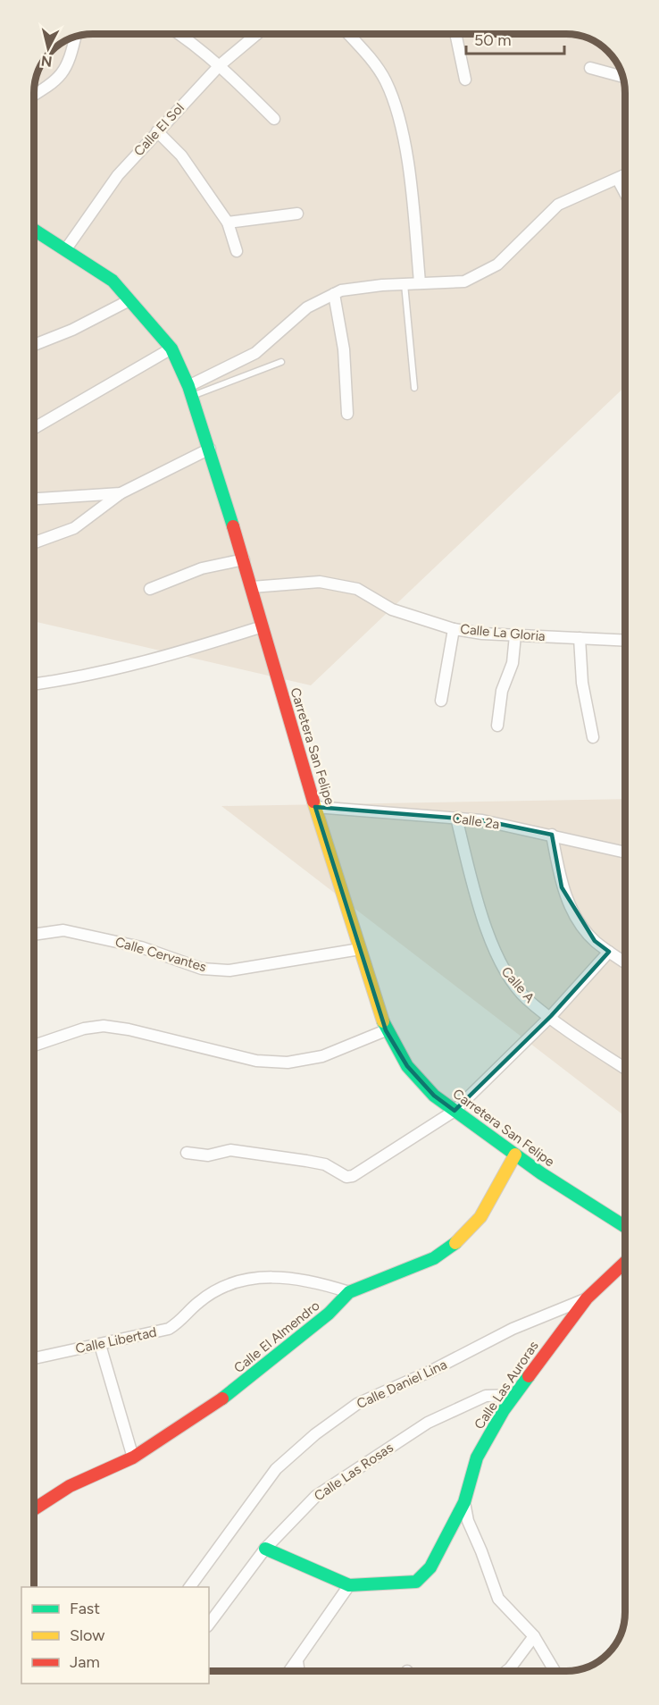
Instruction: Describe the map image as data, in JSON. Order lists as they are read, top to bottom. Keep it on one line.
{"streets":{"main road":["Carretera San Felipe","Calle El Almendro","Calle Las Auroras"],"street":["Calle El Sol","Calle La Gloria","Calle 2a","Calle Cervantes","Calle A","Calle Libertad","Calle Daniel Lina","Calle Las Rosas"]},"crossings":[["Calle El Sol","Carretera San Felipe"],["Calle La Gloria","Carretera San Felipe"],["Carretera San Felipe","Calle 2a"],["Carretera San Felipe","Calle Cervantes"],["Carretera San Felipe","Calle El Almendro"],["Calle 2a","Calle A"],["Calle El Almendro","Calle Libertad"],["Calle Daniel Lina","Calle Las Auroras"],["Calle Las Auroras","Calle Las Rosas"]],"legend":["Fast","Slow","Jam"],"scale_bar":"50 m","north":"bottom"}
